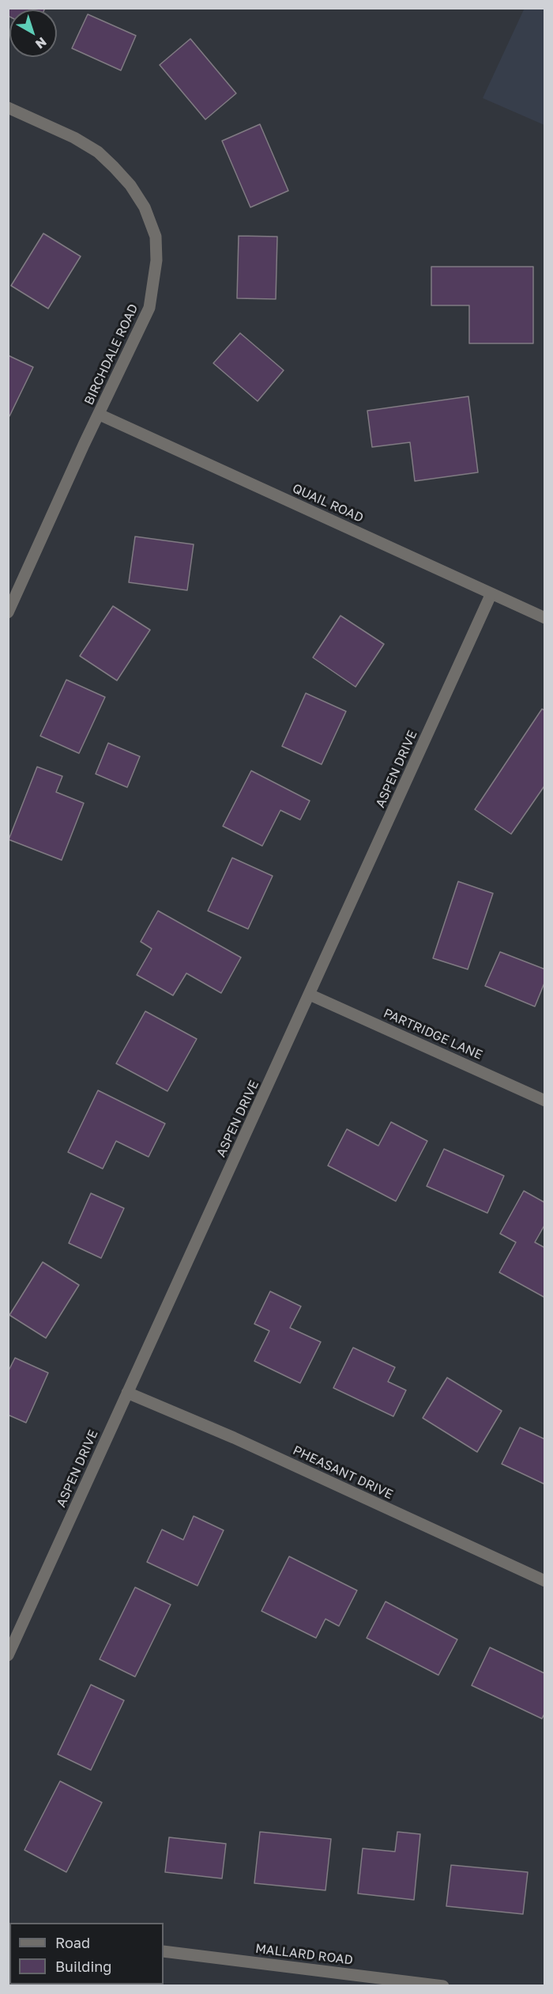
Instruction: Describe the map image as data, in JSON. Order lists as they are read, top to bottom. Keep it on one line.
{"streets":{"street":["BIRCHDALE ROAD","QUAIL ROAD","ASPEN DRIVE","PARTRIDGE LANE","PHEASANT DRIVE","MALLARD ROAD"]},"crossings":[["BIRCHDALE ROAD","QUAIL ROAD"],["QUAIL ROAD","ASPEN DRIVE"],["ASPEN DRIVE","PARTRIDGE LANE"],["ASPEN DRIVE","PHEASANT DRIVE"]],"legend":["Road","Building"],"north":"bottom right"}
